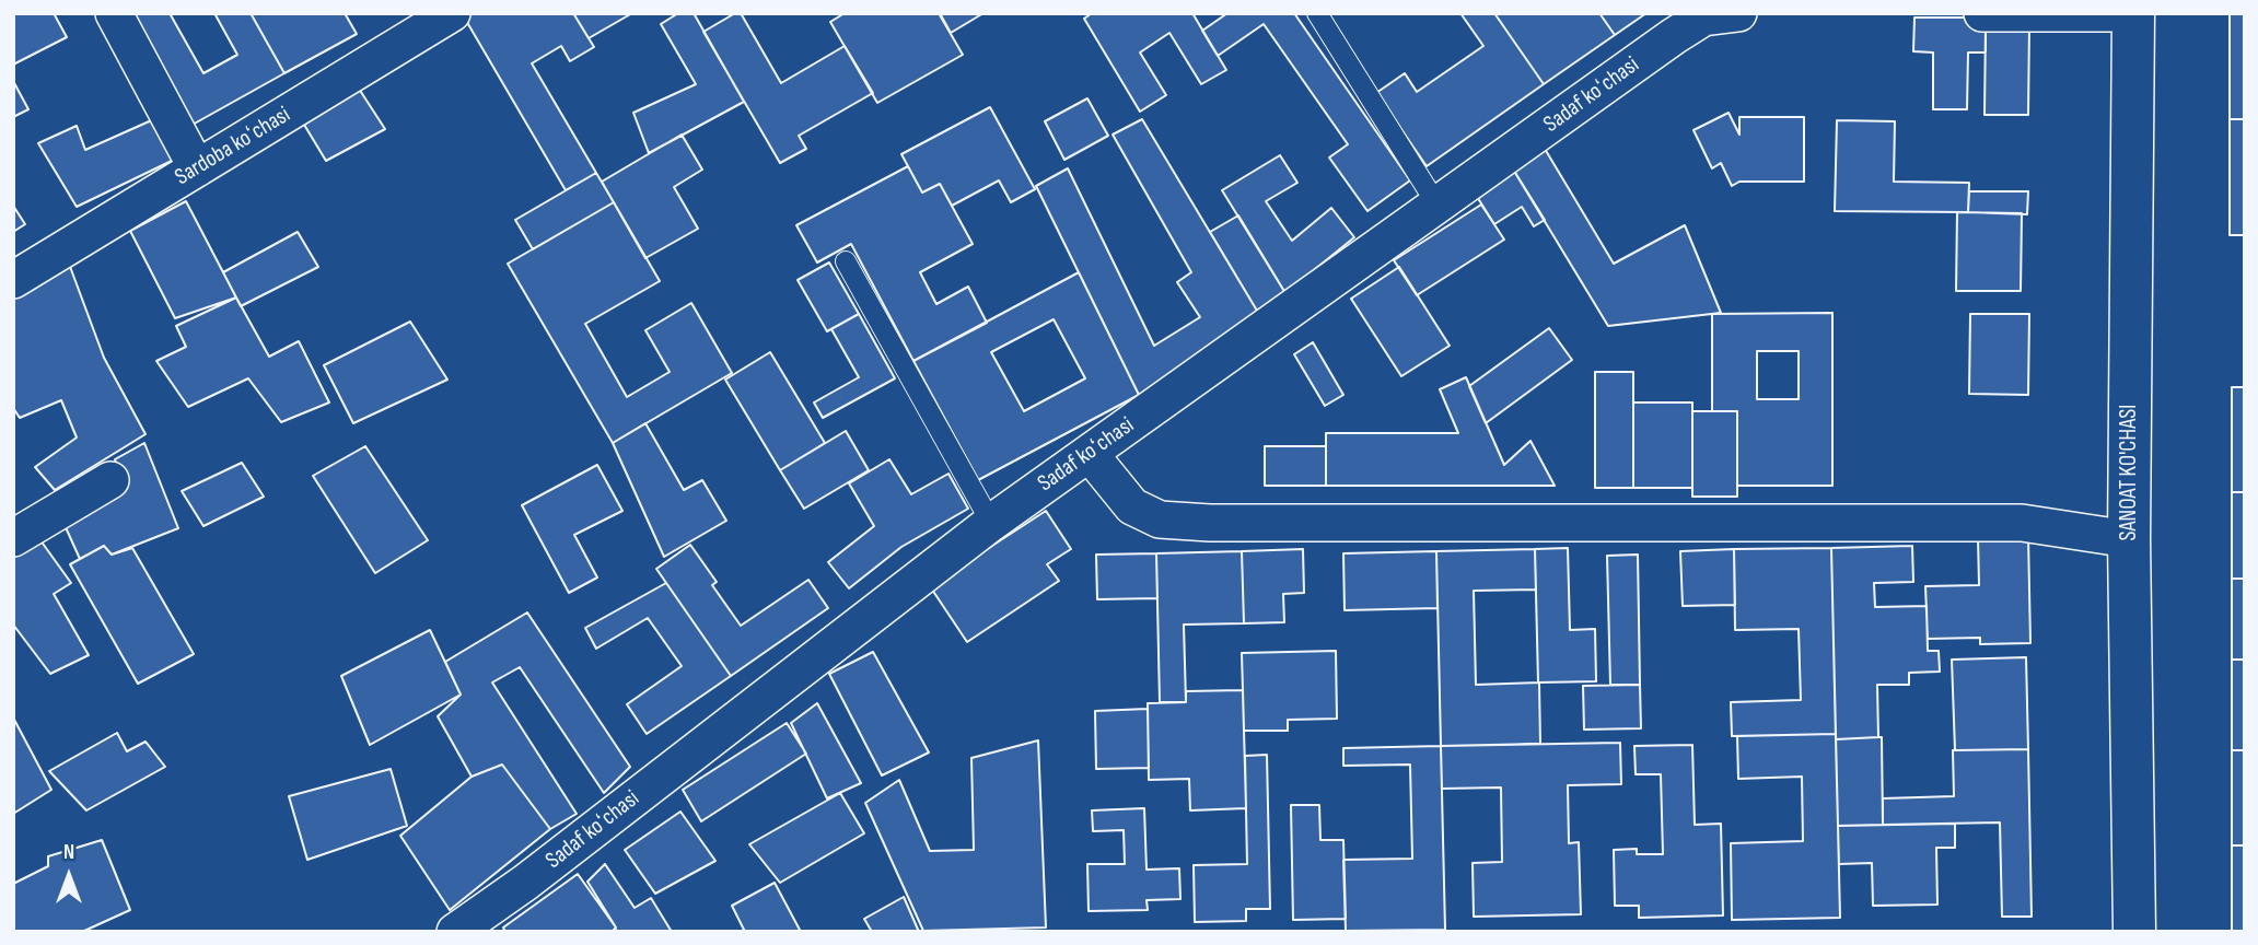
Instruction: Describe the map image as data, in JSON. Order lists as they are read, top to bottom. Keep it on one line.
{"streets":{"main road":["SANOAT KO'CHASI"],"street":["Sadaf koʻchasi","Sardoba koʻchasi"]},"north":"top"}
